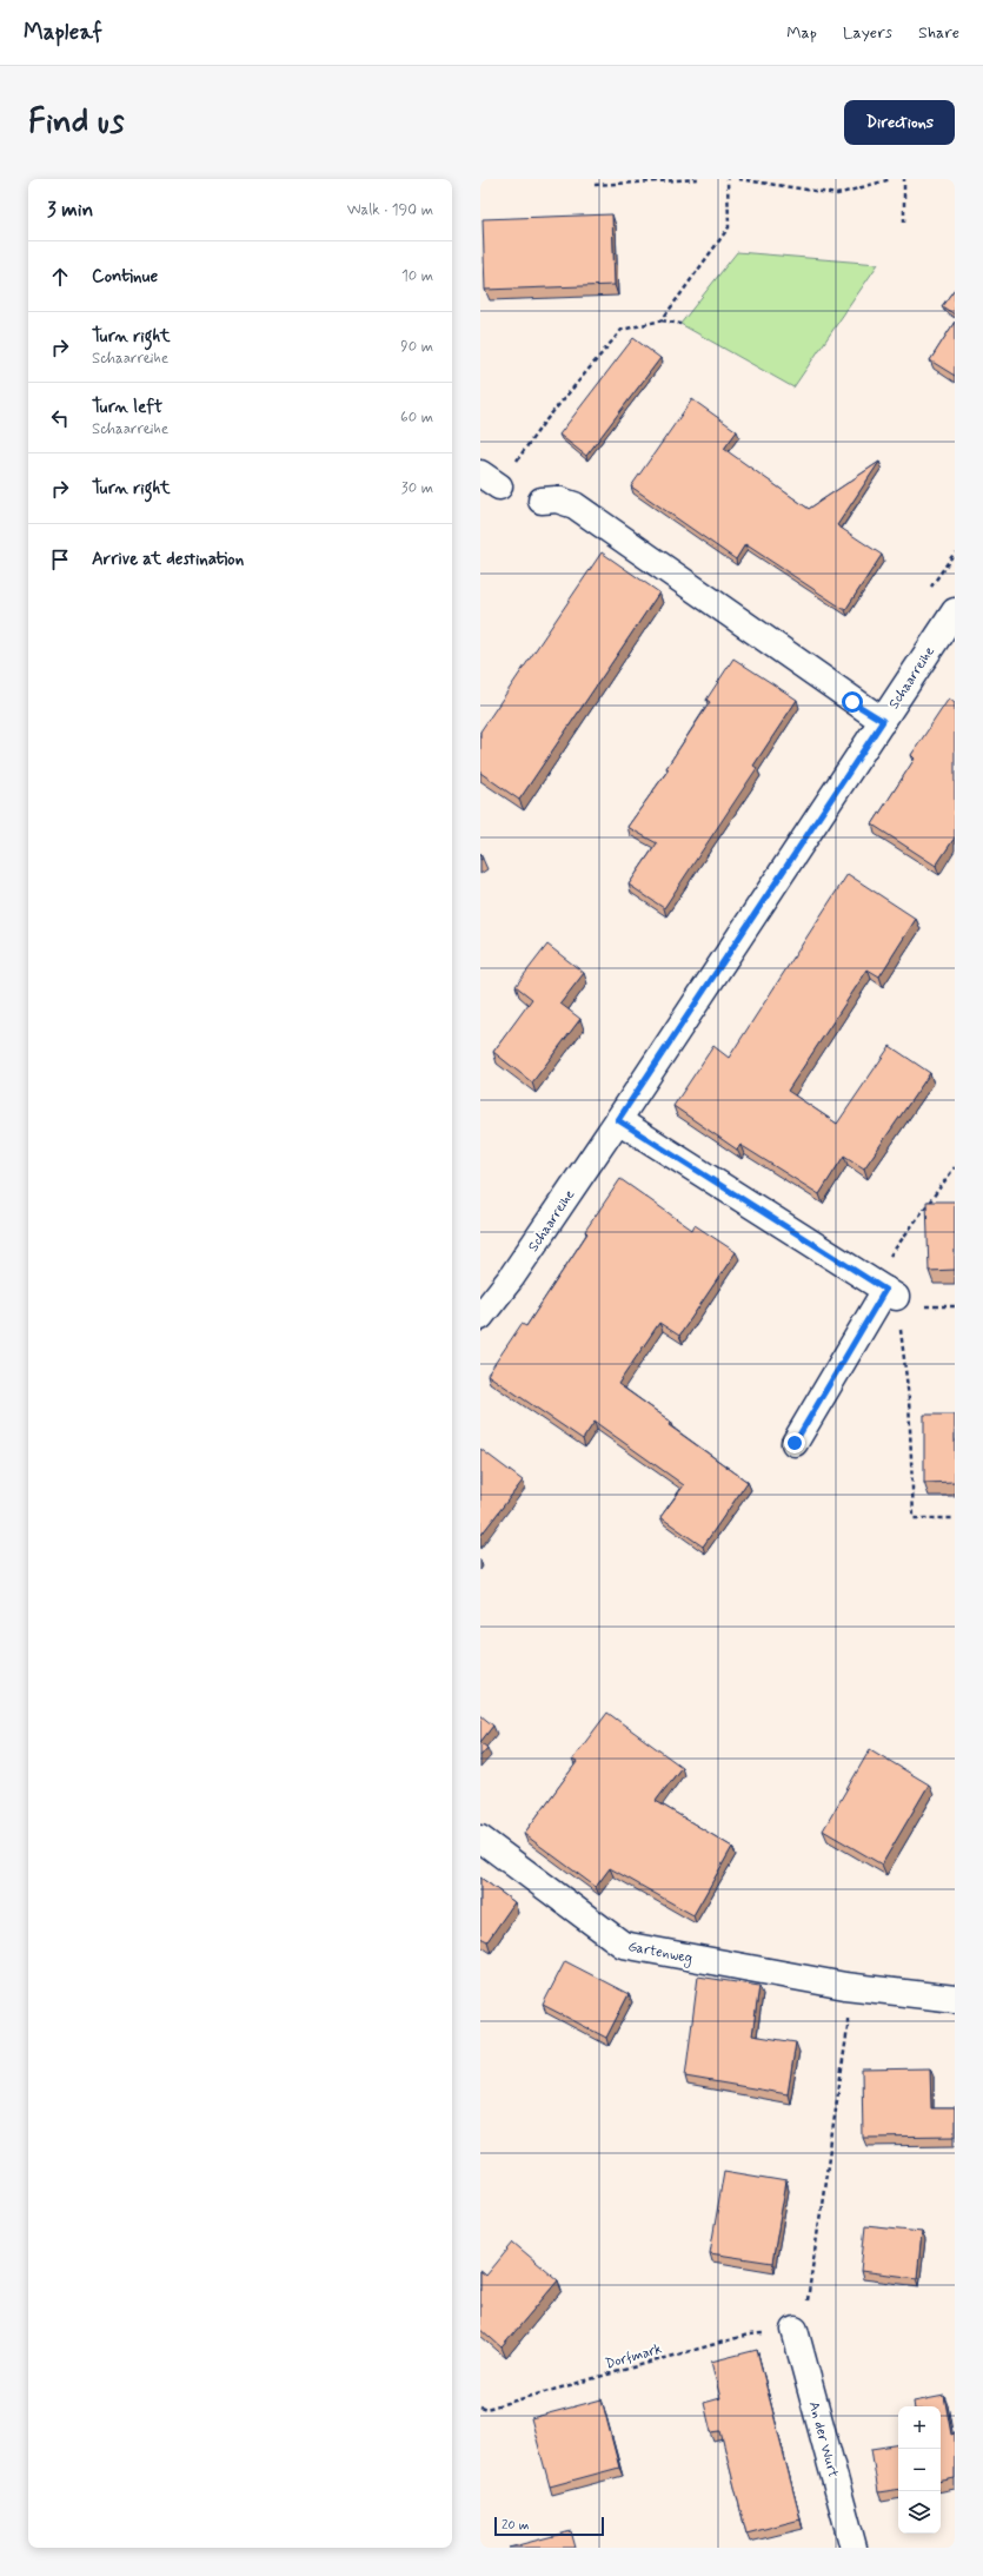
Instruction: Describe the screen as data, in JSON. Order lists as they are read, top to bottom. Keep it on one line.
{"streets":{"street":["Schaarreihe","Gartenweg","An der Wurt"],"path":["Dorfmark"]},"crossings":[["Dorfmark","An der Wurt"]],"scale_bar":"20 m","page":{"header":"Mapleaf","nav":["Map","Layers","Share"],"buttons":"Directions","title":"Find us","heading":["3 min","Walk · 190 m"],"list":[["Continue","10 m"],["Turn right","Schaarreihe","90 m"],["Turn left","Schaarreihe","60 m"],["Turn right","30 m"],"Arrive at destination"],"map_buttons":["+","−"],"scale":"20 m"}}
